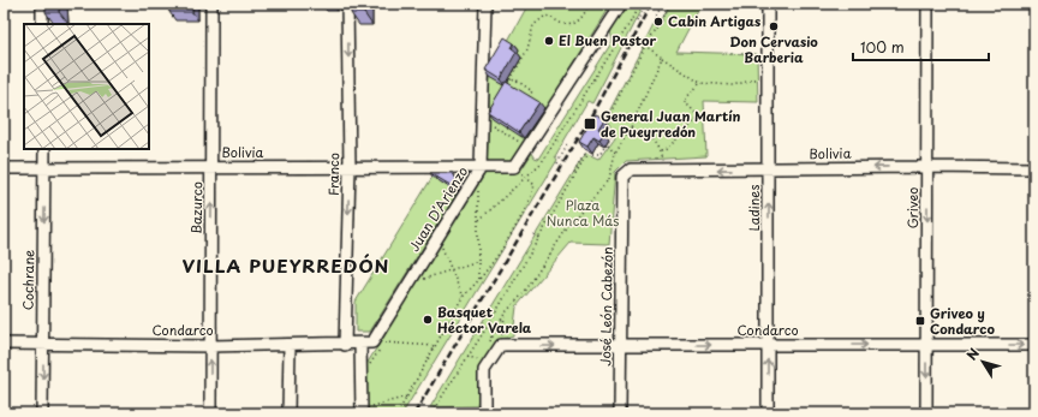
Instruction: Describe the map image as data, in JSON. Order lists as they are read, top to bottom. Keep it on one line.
{"streets":{"street":["Bolivia","Franco","Bazurco","Ladines","Griveo","Juan D’Arienzo","Cochrane","José León Cabezón","Condarco"]},"crossings":[["Bolivia","Franco"],["Bolivia","Bazurco"],["Bolivia","Ladines"],["Bolivia","Griveo"],["Bolivia","Juan D’Arienzo"],["Bolivia","Cochrane"],["Bolivia","José León Cabezón"],["Franco","Condarco"],["Bazurco","Condarco"],["Ladines","Condarco"],["Griveo","Condarco"],["Juan D’Arienzo","Condarco"],["Cochrane","Condarco"],["José León Cabezón","Condarco"]],"one_way":["Franco","Bazurco","Ladines","Griveo","Cochrane","Condarco"],"districts":["VILLA PUEYRREDÓN"],"parks":["Plaza Nunca Más"],"places":{"other":["Cabin Artigas","Don Cervasio Barberia","El Buen Pastor","Basquet Héctor Varela"],"transit":["General Juan Martín de Pueyrredón","Griveo y Condarco"]},"scale_bar":"100 m","north":"top left"}
